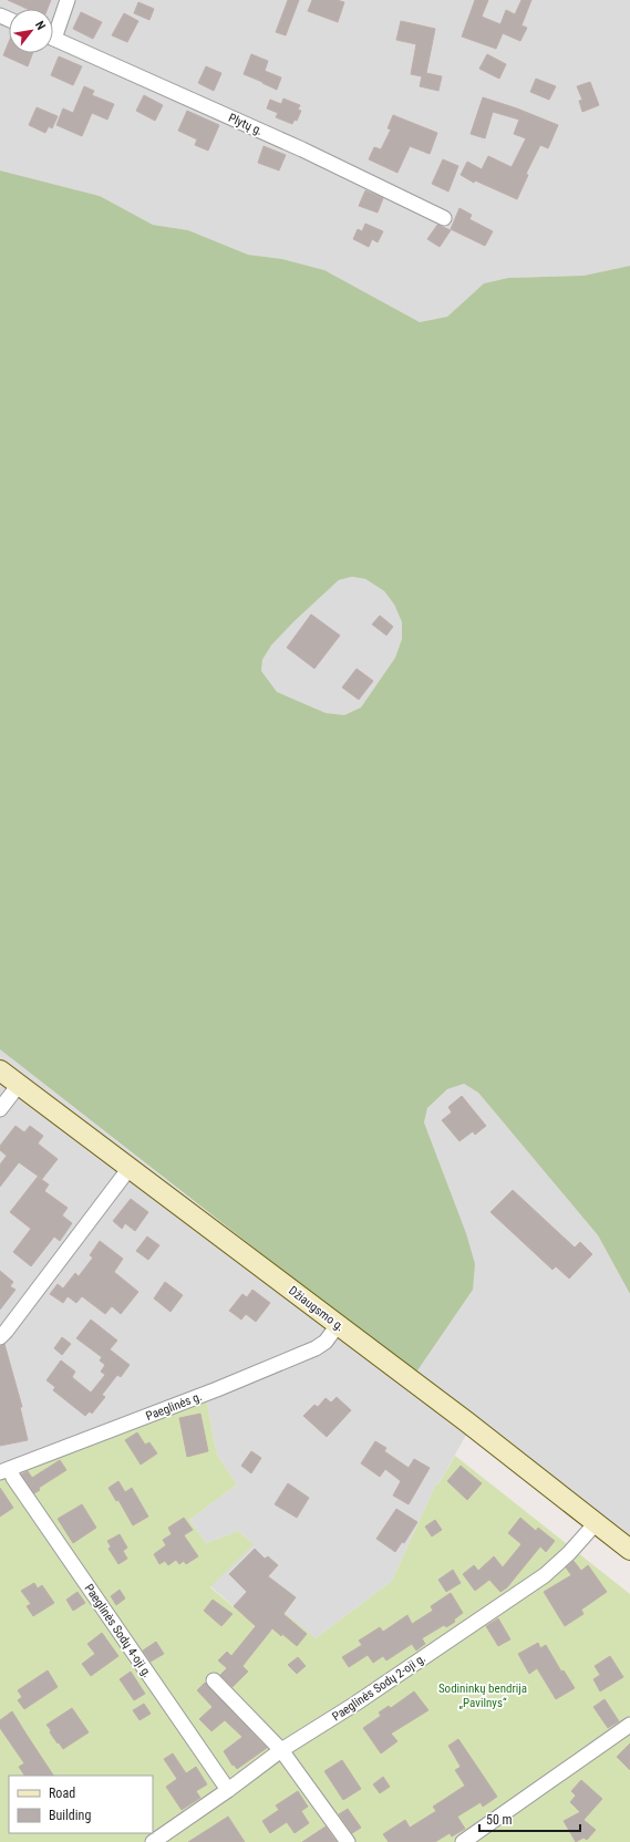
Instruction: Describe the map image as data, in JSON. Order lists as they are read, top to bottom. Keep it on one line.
{"streets":{"street":["Plytų g.","Džiaugsmo g.","Paeglinės g.","Paeglinės Sodų 4-oji g.","Paeglinės Sodų 2-oji g."]},"crossings":[["Džiaugsmo g.","Paeglinės g."],["Džiaugsmo g.","Paeglinės Sodų 2-oji g."],["Paeglinės g.","Paeglinės Sodų 4-oji g."],["Paeglinės Sodų 4-oji g.","Paeglinės Sodų 2-oji g."]],"parks":["Sodininkų bendrija „Pavilnys“"],"legend":["Road","Building"],"scale_bar":"50 m","north":"top right"}
